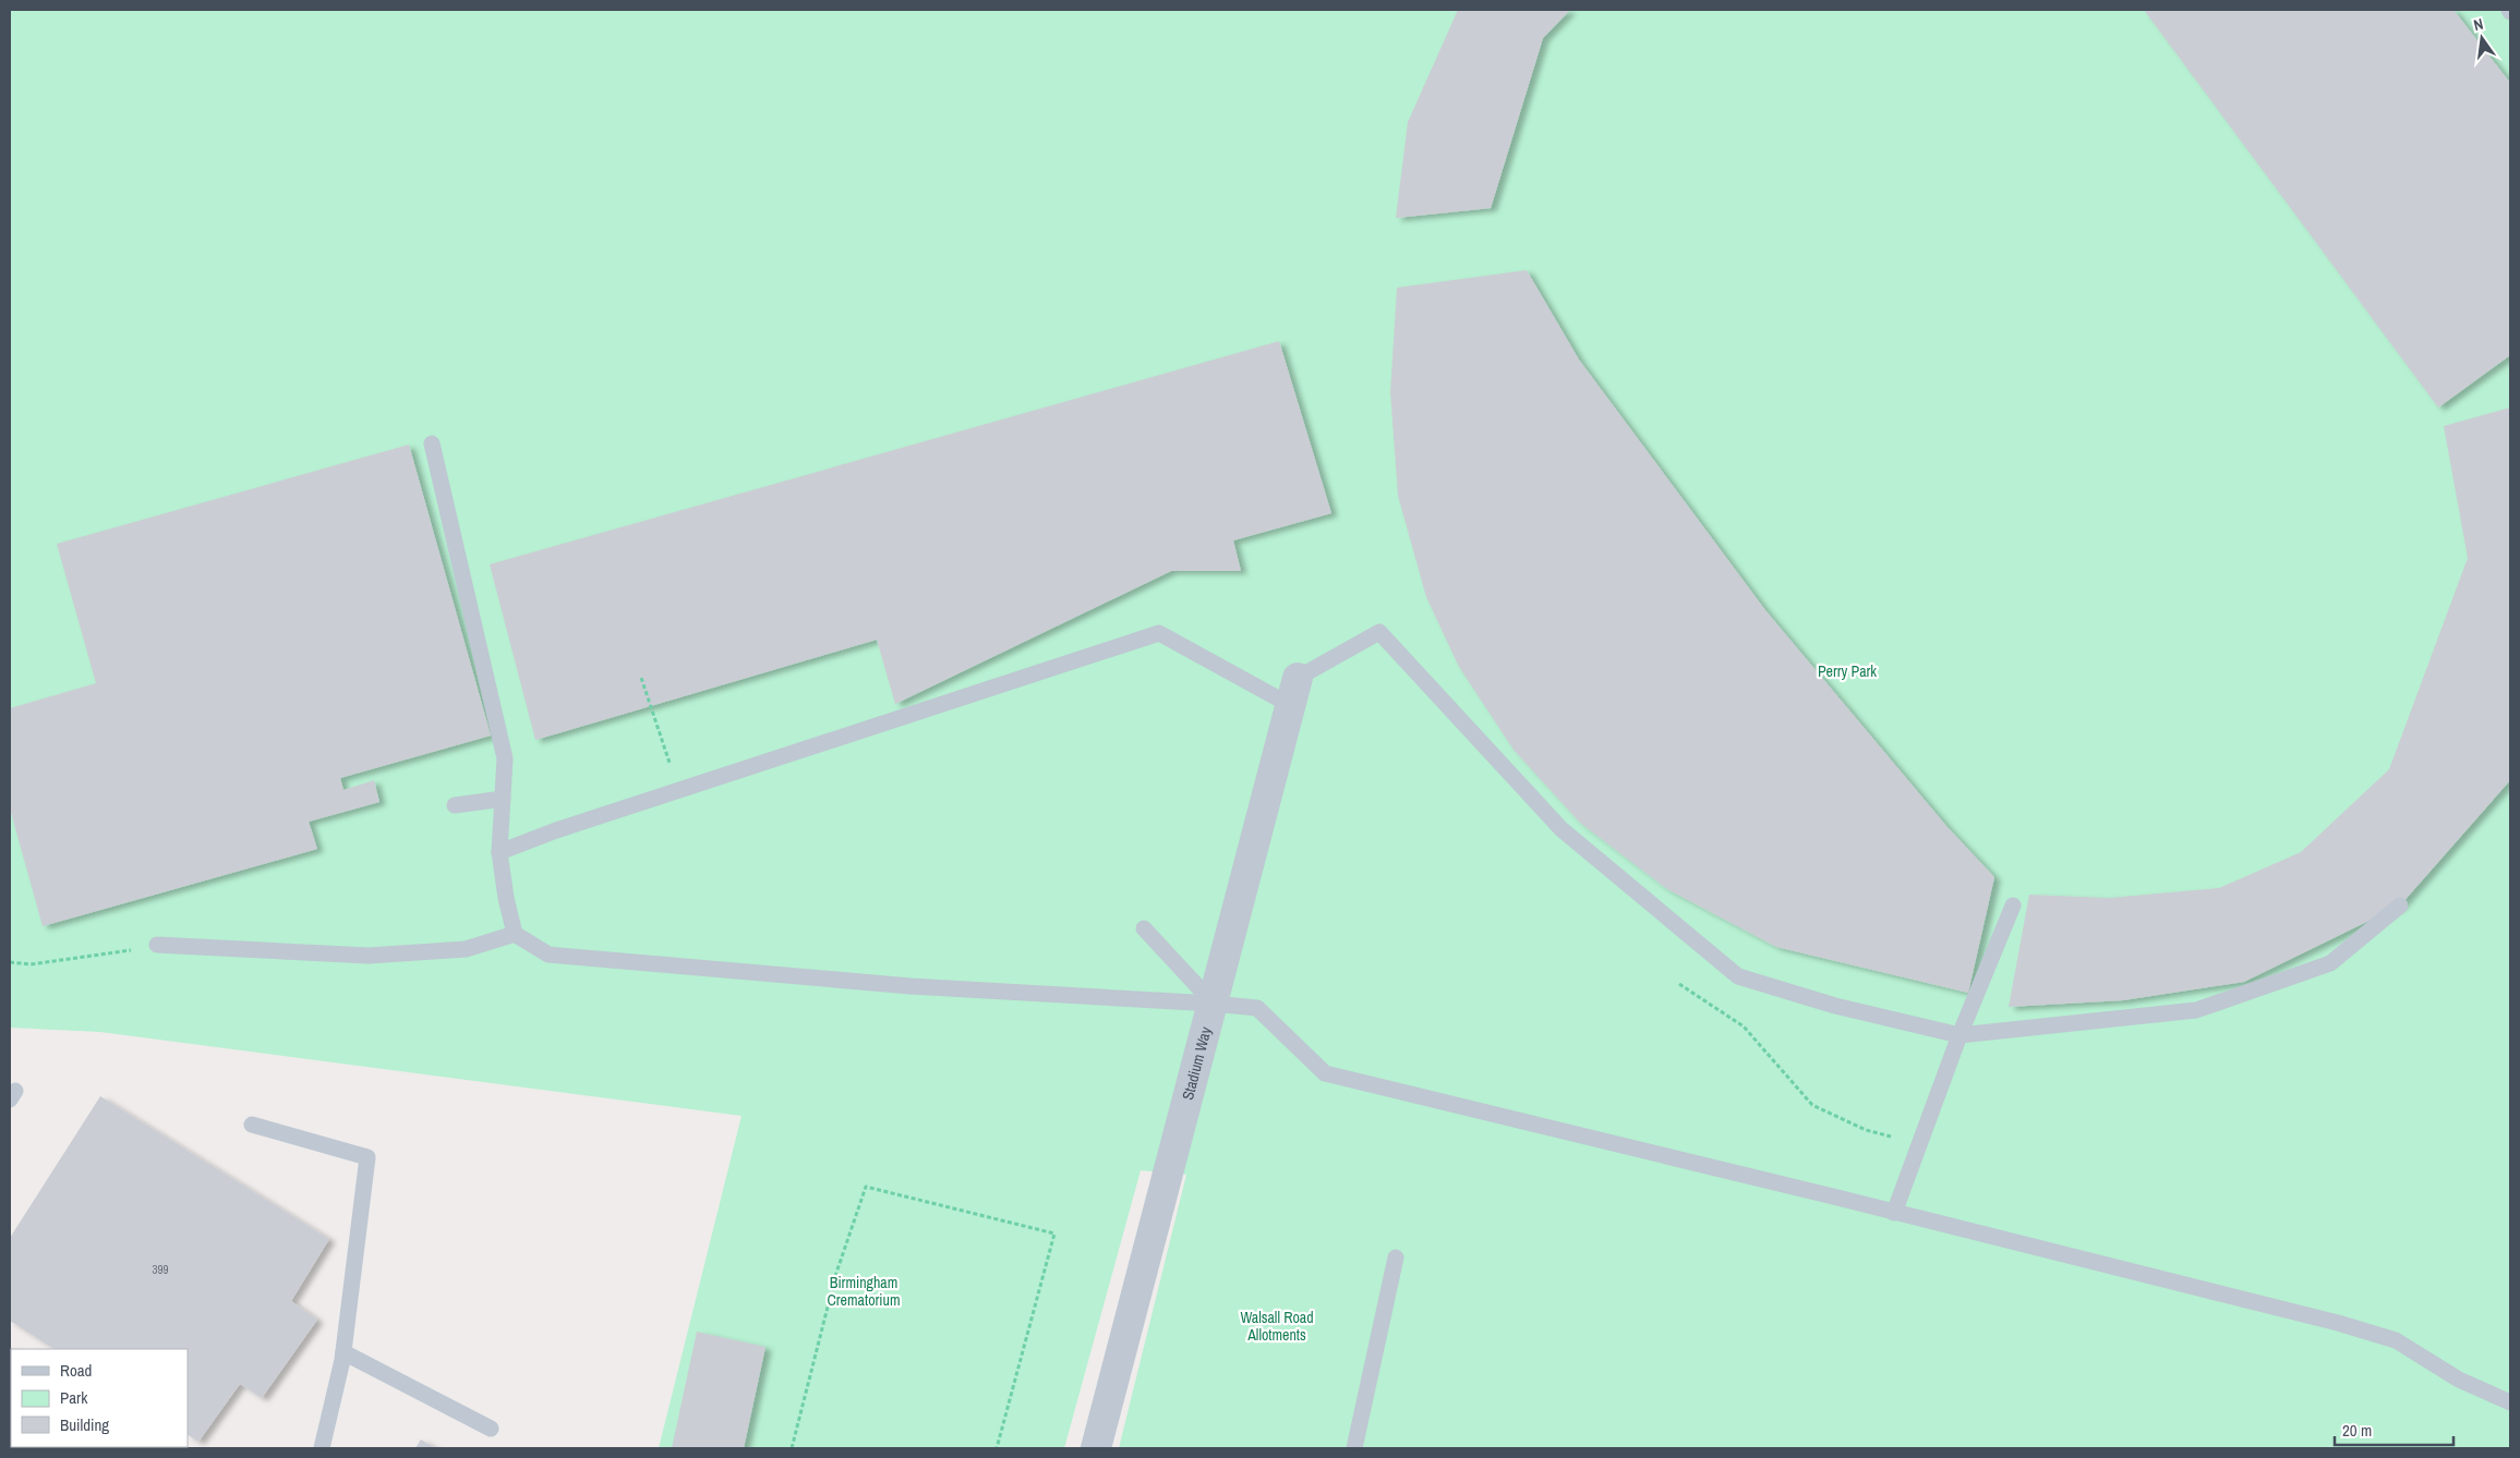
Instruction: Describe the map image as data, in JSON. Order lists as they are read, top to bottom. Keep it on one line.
{"streets":{"street":["Stadium Way"]},"parks":["Perry Park","Birmingham Crematorium","Walsall Road Allotments"],"house_numbers":["399"],"legend":["Road","Park","Building"],"scale_bar":"20 m","north":"top"}
